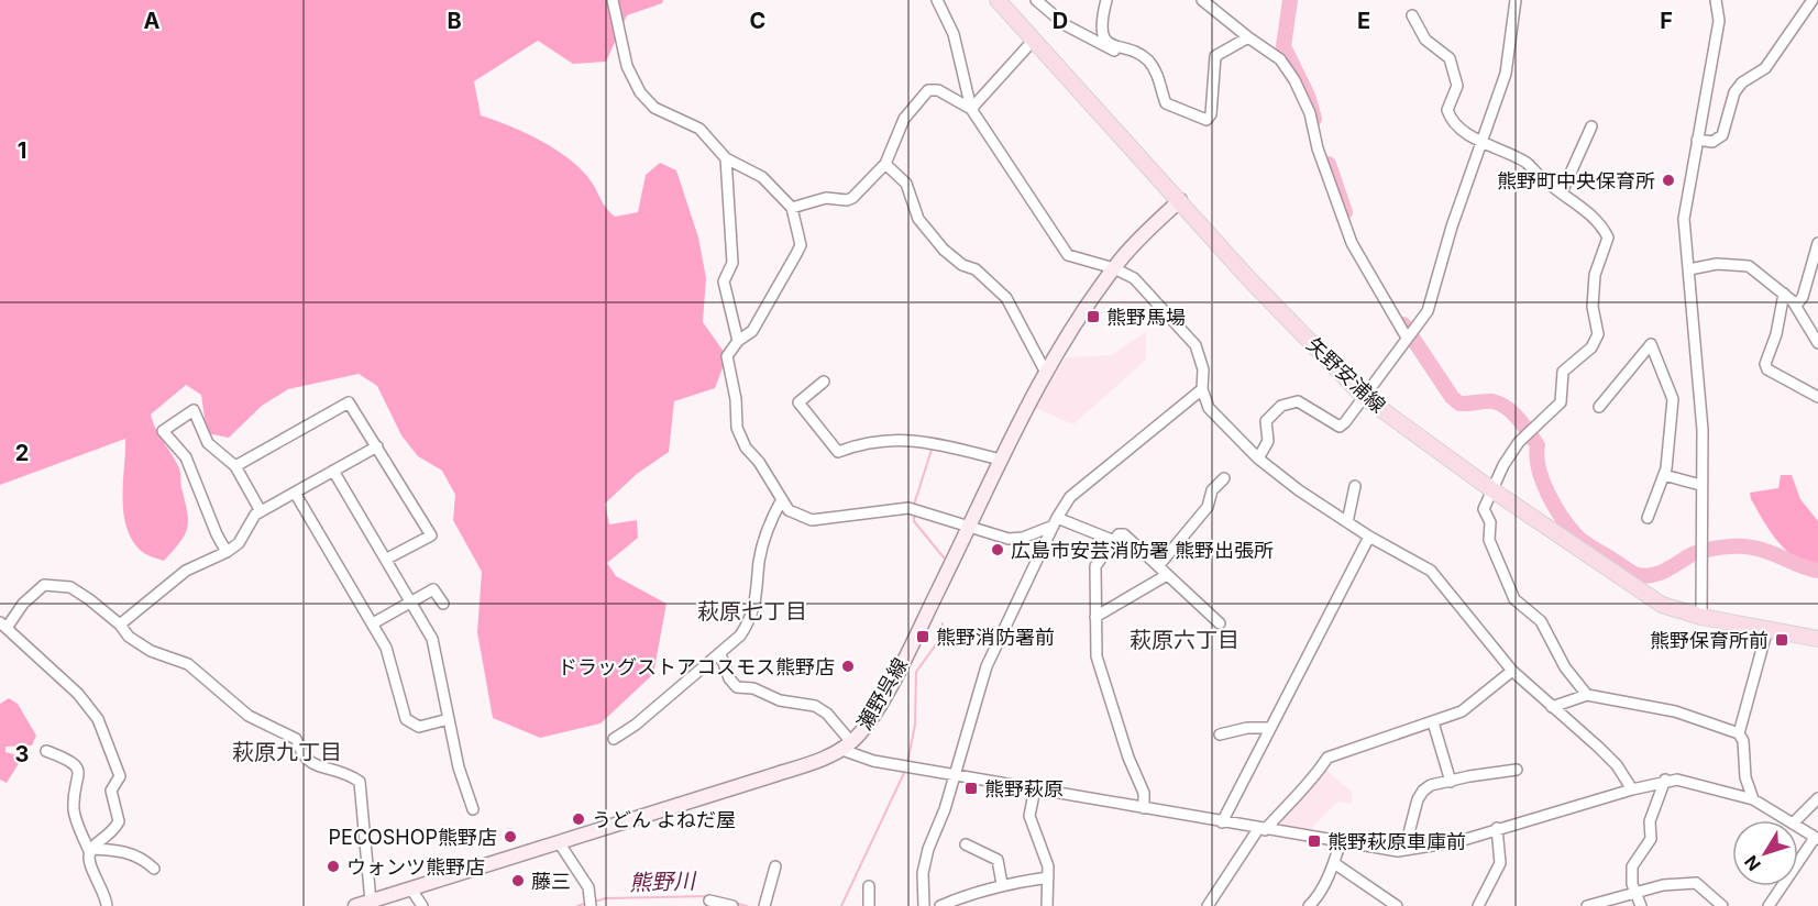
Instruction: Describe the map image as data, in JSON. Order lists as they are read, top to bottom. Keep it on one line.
{"streets":{"main road":["矢野安浦線","瀬野呉線"]},"crossings":[["矢野安浦線","瀬野呉線"]],"districts":["萩原七丁目","萩原六丁目","萩原九丁目"],"water":["熊野川"],"places":{"other":["熊野町中央保育所","広島市安芸消防署 熊野出張所","ドラッグストアコスモス熊野店","うどん よねだ屋","PECOSHOP熊野店","ウォンツ熊野店","藤三"],"transit":["熊野馬場","熊野消防署前","熊野保育所前","熊野萩原","熊野萩原車庫前"]},"north":"bottom left","grid":{"columns":["A","B","C","D","E","F"],"rows":["1","2","3"]}}
